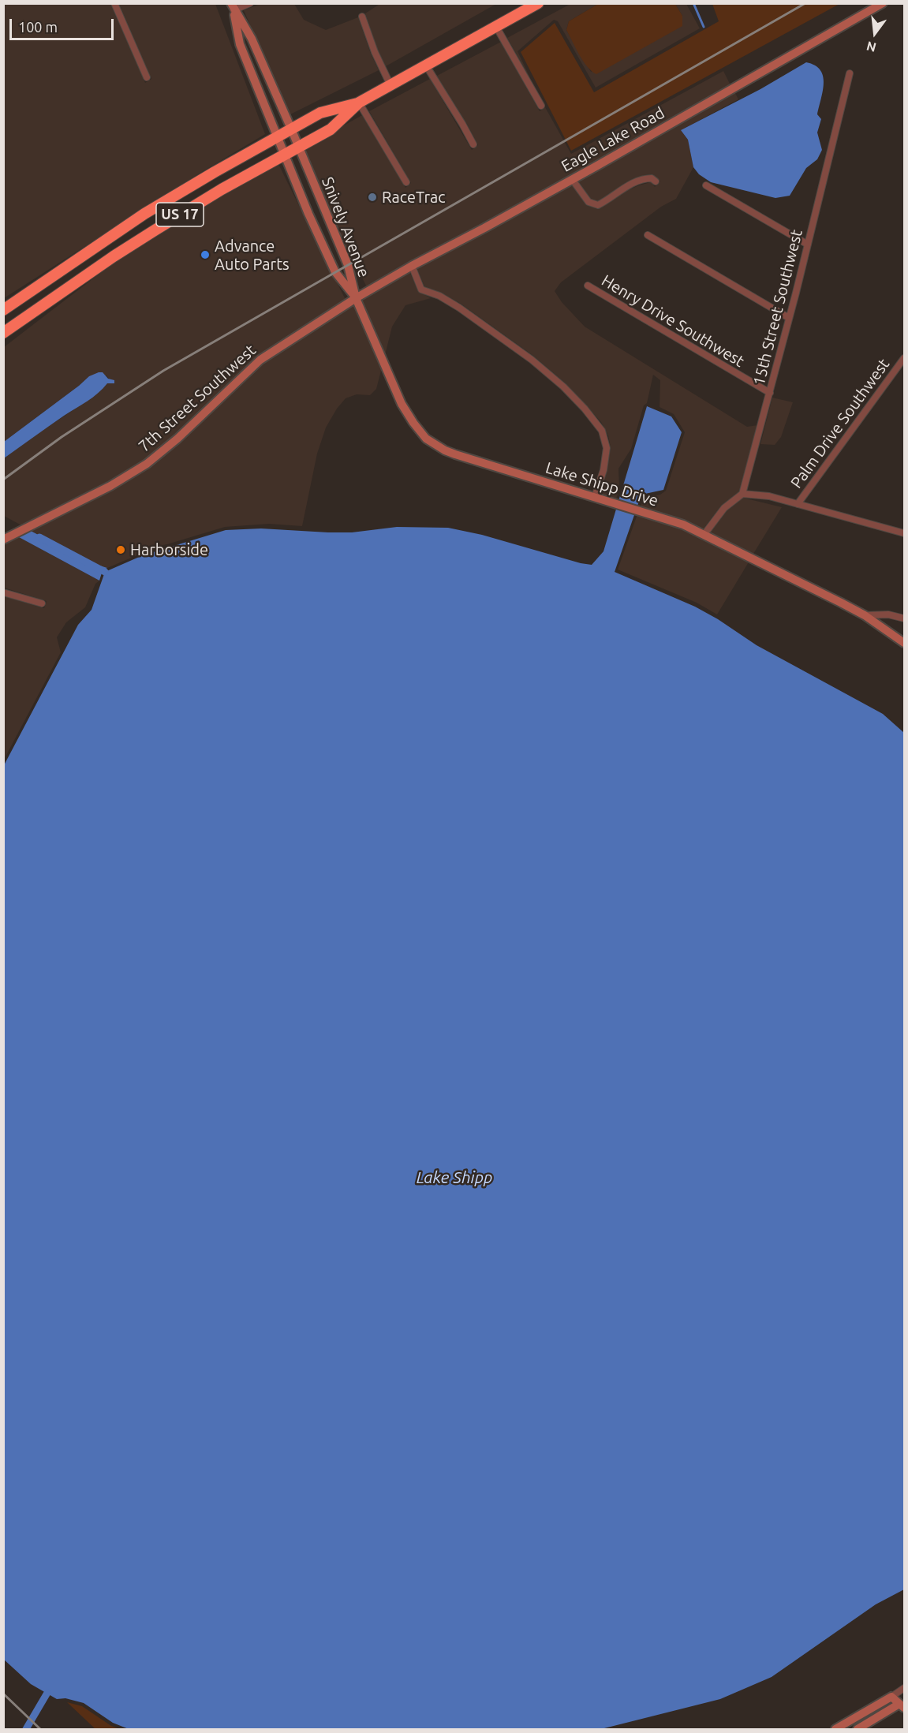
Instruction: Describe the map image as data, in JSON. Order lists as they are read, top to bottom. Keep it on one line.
{"streets":{"highway":["US 17"],"street":["Eagle Lake Road","Snively Avenue","15th Street Southwest","Henry Drive Southwest","7th Street Southwest","Palm Drive Southwest","Lake Shipp Drive"]},"crossings":[["Eagle Lake Road","Snively Avenue"],["Eagle Lake Road","7th Street Southwest"],["Eagle Lake Road","Lake Shipp Drive"],["US 17","Snively Avenue"],["Snively Avenue","7th Street Southwest"],["Snively Avenue","Lake Shipp Drive"],["15th Street Southwest","Henry Drive Southwest"],["7th Street Southwest","Lake Shipp Drive"]],"water":["Lake Shipp"],"places":["RaceTrac","Advance Auto Parts","Harborside"],"scale_bar":"100 m","north":"bottom"}
